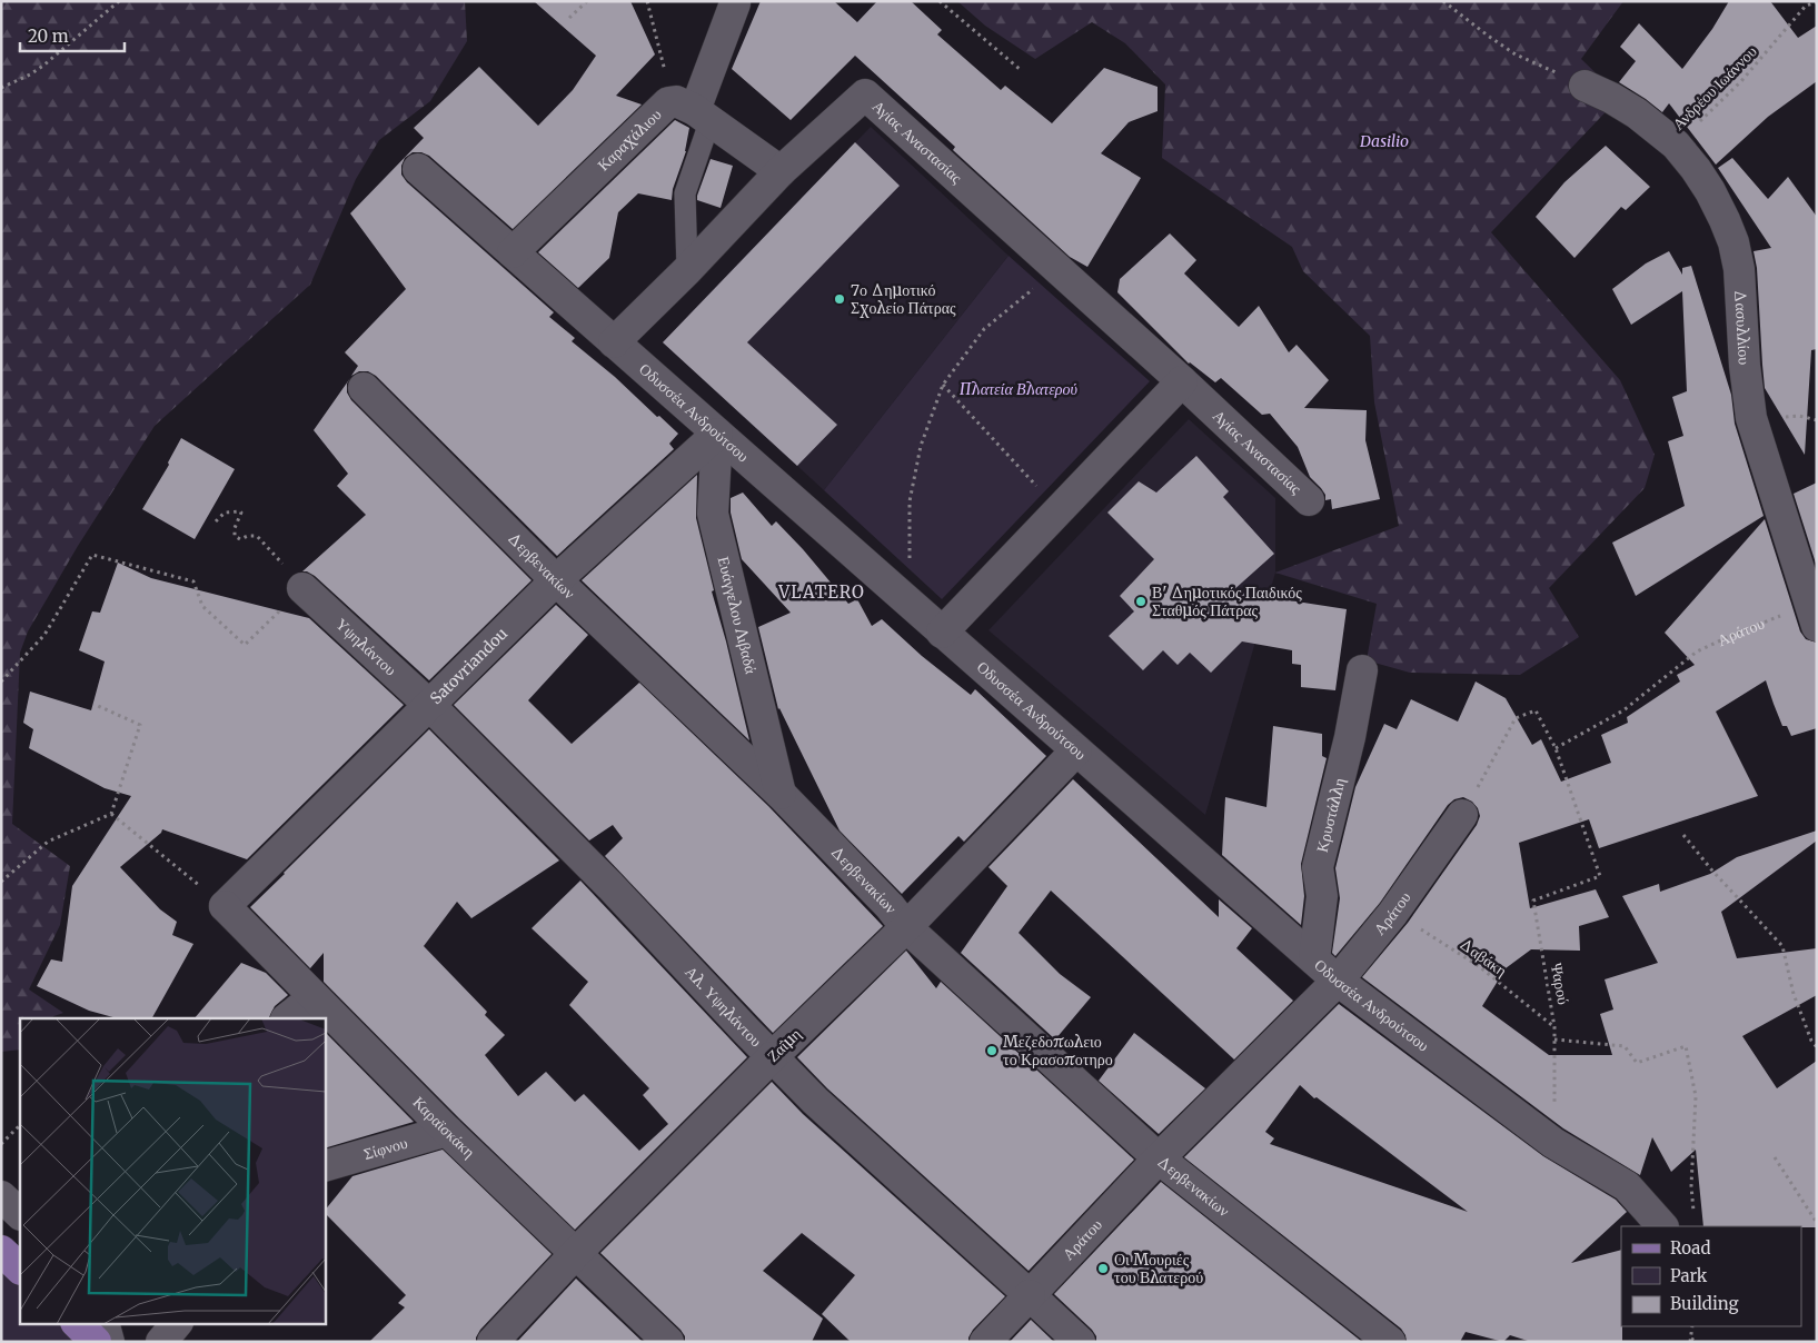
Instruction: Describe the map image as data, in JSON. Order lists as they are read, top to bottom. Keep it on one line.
{"streets":{"street":["Καραχάλιου","Αγίας Αναστασίας","Δασυλλίου","Οδυσσέα Ανδρούτσου","Δερβενακίων","Ευάγγελου Λιβαδά","Αράτου","Υψηλάντου","Satovriandou","Κρυστάλλη","Αλ. Υψηλάντου","Ζαΐμη","Καραϊσκάκη","Σίφνου"],"path":["Ανδρέου Ιωάννου","Δαβάκη","Ψαρού"]},"crossings":[["Ανδρέου Ιωάννου","Δασυλλίου"],["Καραχάλιου","Οδυσσέα Ανδρούτσου"],["Αγίας Αναστασίας","Οδυσσέα Ανδρούτσου"],["Δασυλλίου","Αράτου"],["Οδυσσέα Ανδρούτσου","Ευάγγελου Λιβαδά"],["Οδυσσέα Ανδρούτσου","Αράτου"],["Οδυσσέα Ανδρούτσου","Satovriandou"],["Οδυσσέα Ανδρούτσου","Κρυστάλλη"],["Οδυσσέα Ανδρούτσου","Ψαρού"],["Οδυσσέα Ανδρούτσου","Ζαΐμη"],["Δερβενακίων","Ευάγγελου Λιβαδά"],["Δερβενακίων","Αράτου"],["Δερβενακίων","Satovriandou"],["Δερβενακίων","Ζαΐμη"],["Ευάγγελου Λιβαδά","Satovriandou"],["Αράτου","Δαβάκη"],["Αράτου","Ψαρού"],["Αράτου","Αλ. Υψηλάντου"],["Υψηλάντου","Satovriandou"],["Υψηλάντου","Αλ. Υψηλάντου"],["Satovriandou","Αλ. Υψηλάντου"],["Satovriandou","Καραϊσκάκη"],["Δαβάκη","Ψαρού"],["Αλ. Υψηλάντου","Ζαΐμη"],["Ζαΐμη","Καραϊσκάκη"],["Καραϊσκάκη","Σίφνου"]],"districts":["VLATERO"],"parks":["Dasilio","Πλατεία Βλατερού"],"places":["7ο Δημοτικό Σχολείο Πάτρας","Β' Δημοτικός Παιδικός Σταθμός Πάτρας","Μεζεδοπωλειο το Κρασοποτηρο","Οι Μουριές του Βλατερού"],"legend":["Road","Park","Building"],"scale_bar":"20 m"}
